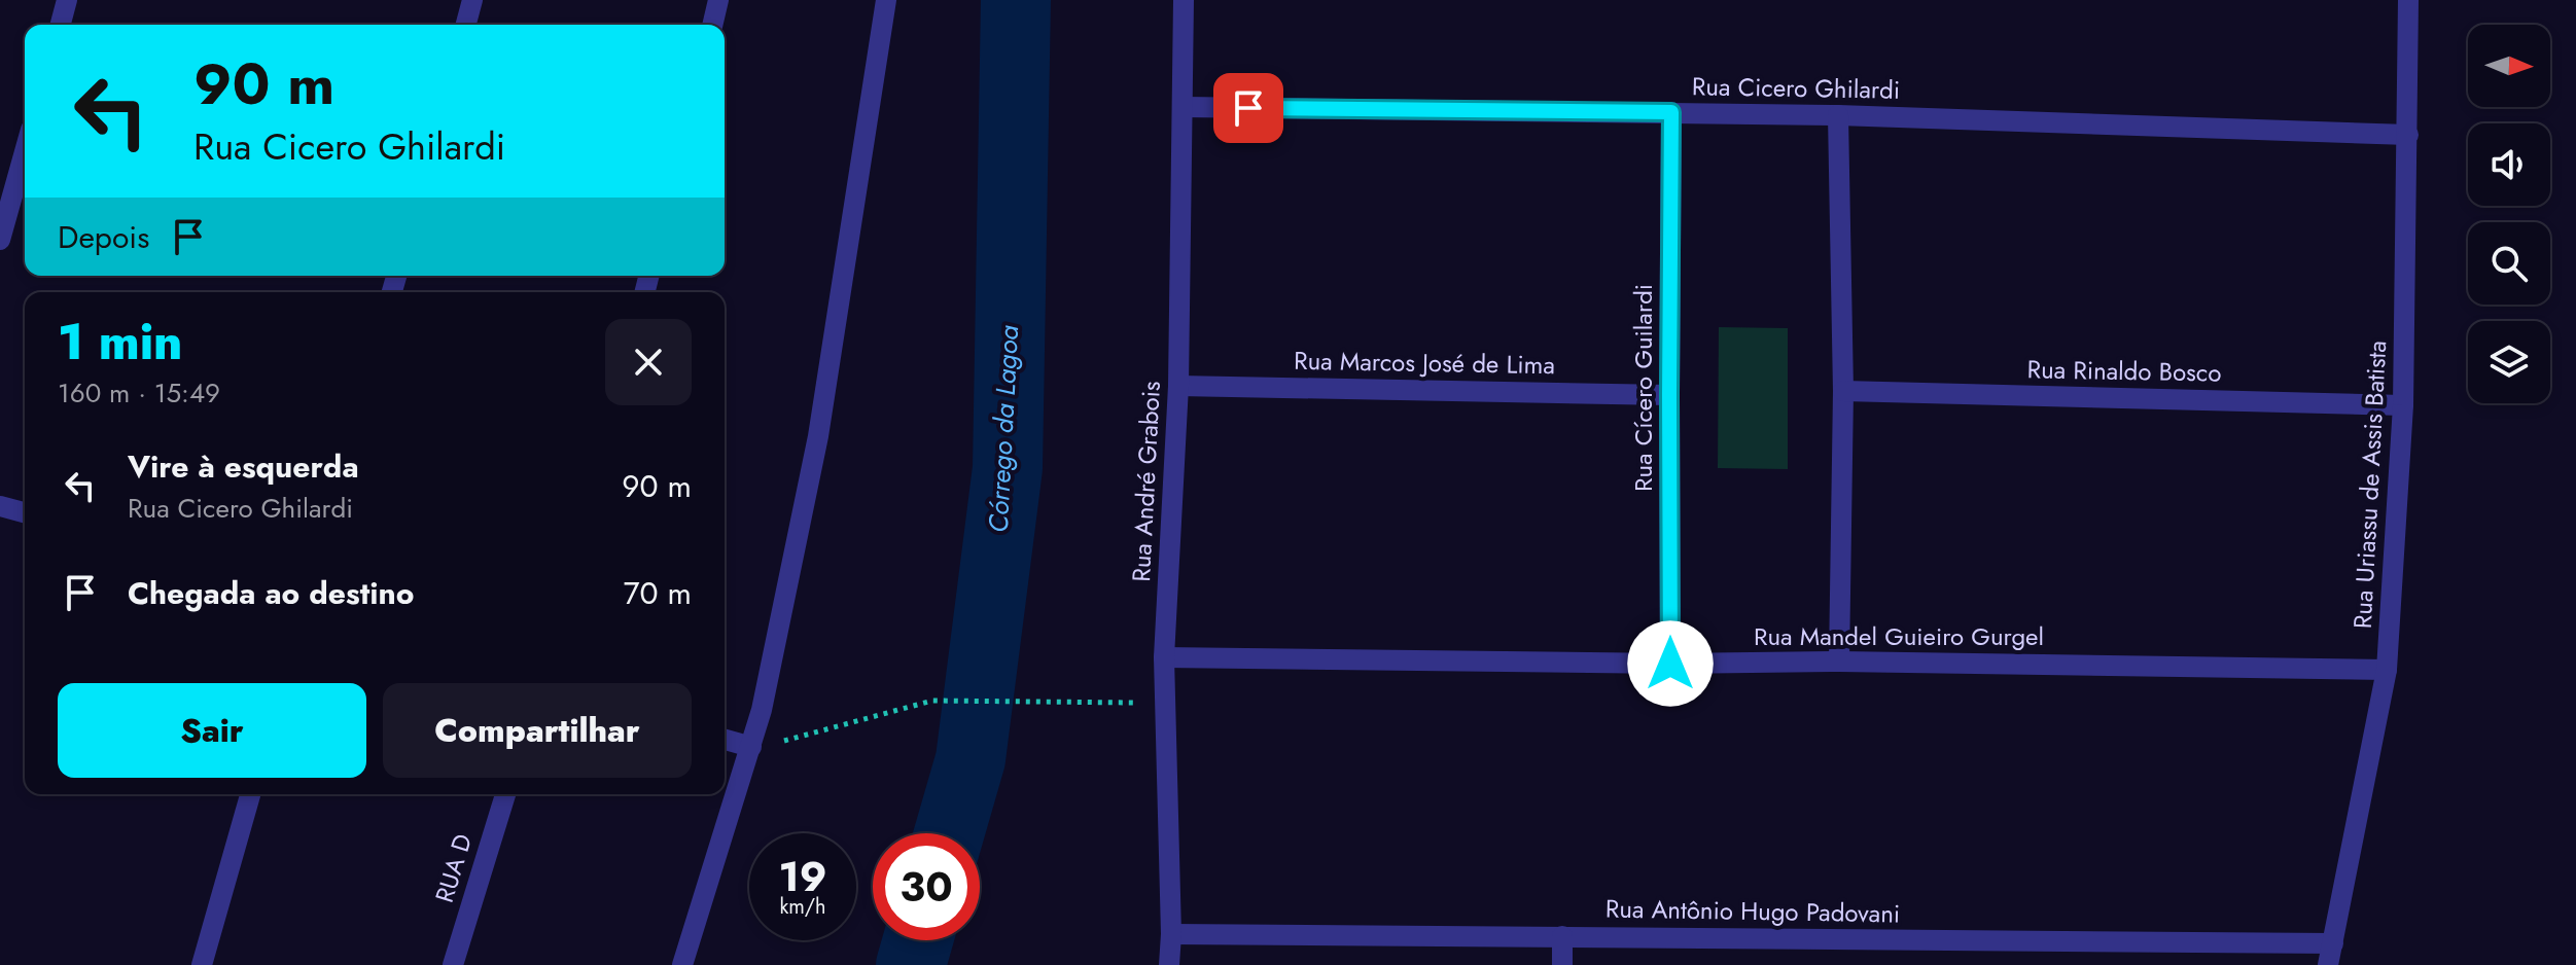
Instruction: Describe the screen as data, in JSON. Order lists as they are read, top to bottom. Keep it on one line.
{"streets":{"street":["Rua Cicero Ghilardi","Rua Marcos José de Lima","Rua Rinaldo Bosco","Rua Cícero Guilardi","Rua André Grabois","Rua Uriassu de Assis Batista","Rua Mandel Guieiro Gurgel","RUA D","Rua Antônio Hugo Padovani"]},"crossings":[["Rua Cicero Ghilardi","Rua Cícero Guilardi"],["Rua Cicero Ghilardi","Rua André Grabois"],["Rua Cicero Ghilardi","Rua Uriassu de Assis Batista"],["Rua Marcos José de Lima","Rua Cícero Guilardi"],["Rua Marcos José de Lima","Rua André Grabois"],["Rua Rinaldo Bosco","Rua Uriassu de Assis Batista"],["Rua Cícero Guilardi","Rua Mandel Guieiro Gurgel"],["Rua André Grabois","Rua Mandel Guieiro Gurgel"],["Rua André Grabois","Rua Antônio Hugo Padovani"],["Rua Uriassu de Assis Batista","Rua Mandel Guieiro Gurgel"],["Rua Uriassu de Assis Batista","Rua Antônio Hugo Padovani"]],"water":["Córrego da Lagoa"],"north":"right","page":{"turn":["90 m","Rua Cicero Ghilardi"],"then":"Depois","heading":["1 min","160 m · 15:49"],"list":[{"name":"Vire à esquerda","note":"Rua Cicero Ghilardi","value":"90 m"},{"name":"Chegada ao destino","value":"70 m"}],"buttons":["Sair","Compartilhar"],"speed":"19 km/h","limit":"30"}}
